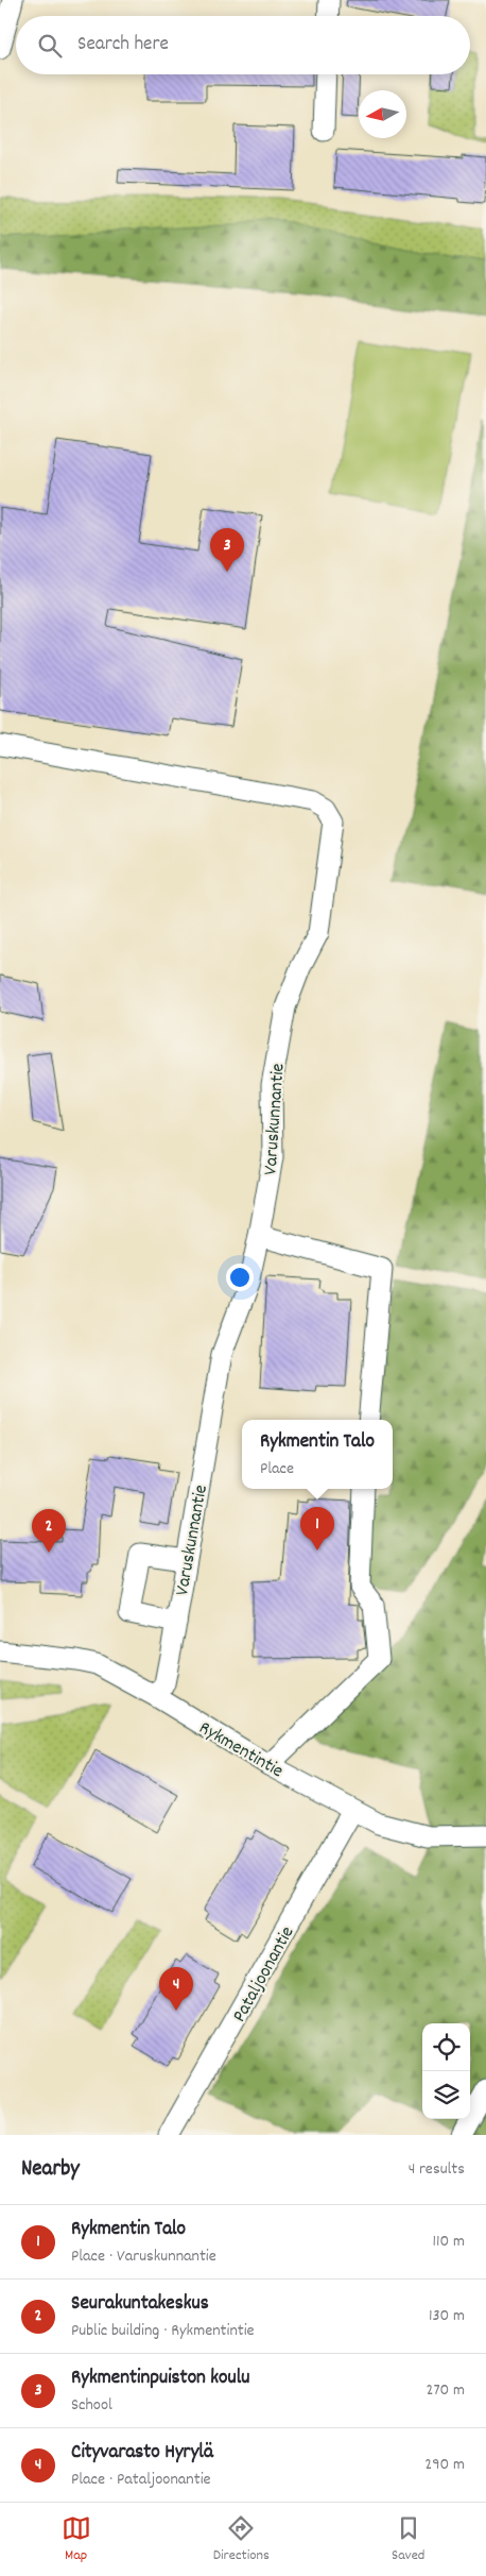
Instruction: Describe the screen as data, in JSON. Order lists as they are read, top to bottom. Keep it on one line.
{"streets":{"street":["Varuskunnantie","Rykmentintie","Pataljoonantie"]},"crossings":[["Varuskunnantie","Rykmentintie"],["Rykmentintie","Pataljoonantie"]],"north":"left","page":{"search":"Search here","pins":["3","1","2","4"],"popup":["Rykmentin Talo","Place"],"heading":["Nearby","4 results"],"list":[{"mark":"1","name":"Rykmentin Talo","note":"Place · Varuskunnantie","value":"110 m"},{"mark":"2","name":"Seurakuntakeskus","note":"Public building · Rykmentintie","value":"130 m"},{"mark":"3","name":"Rykmentinpuiston koulu","note":"School","value":"270 m"},{"mark":"4","name":"Cityvarasto Hyrylä","note":"Place · Pataljoonantie","value":"290 m"}],"nav":["Map","Directions","Saved"]}}
